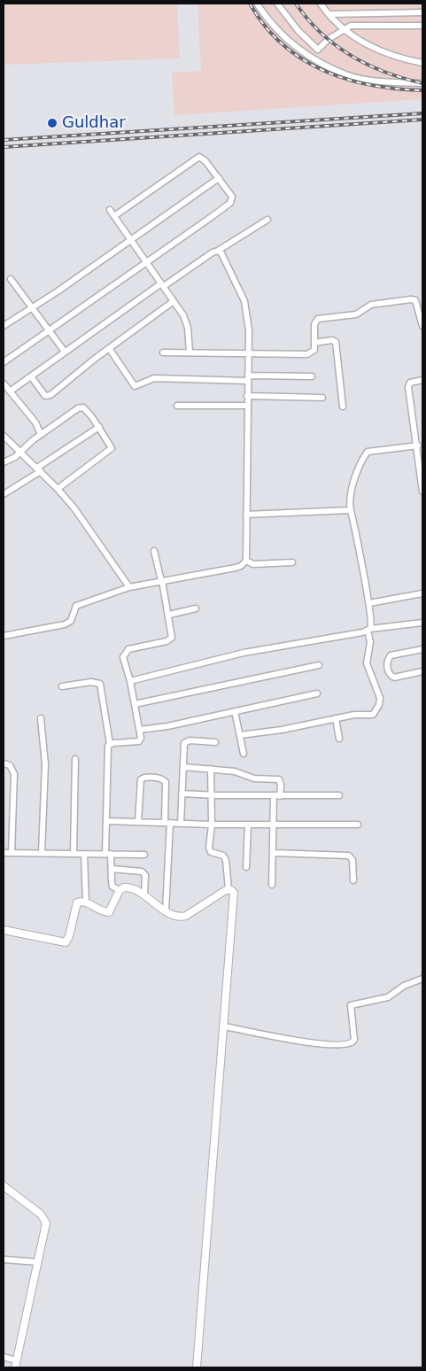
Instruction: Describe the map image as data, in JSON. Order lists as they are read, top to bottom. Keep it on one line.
{"places":["Guldhar"]}
